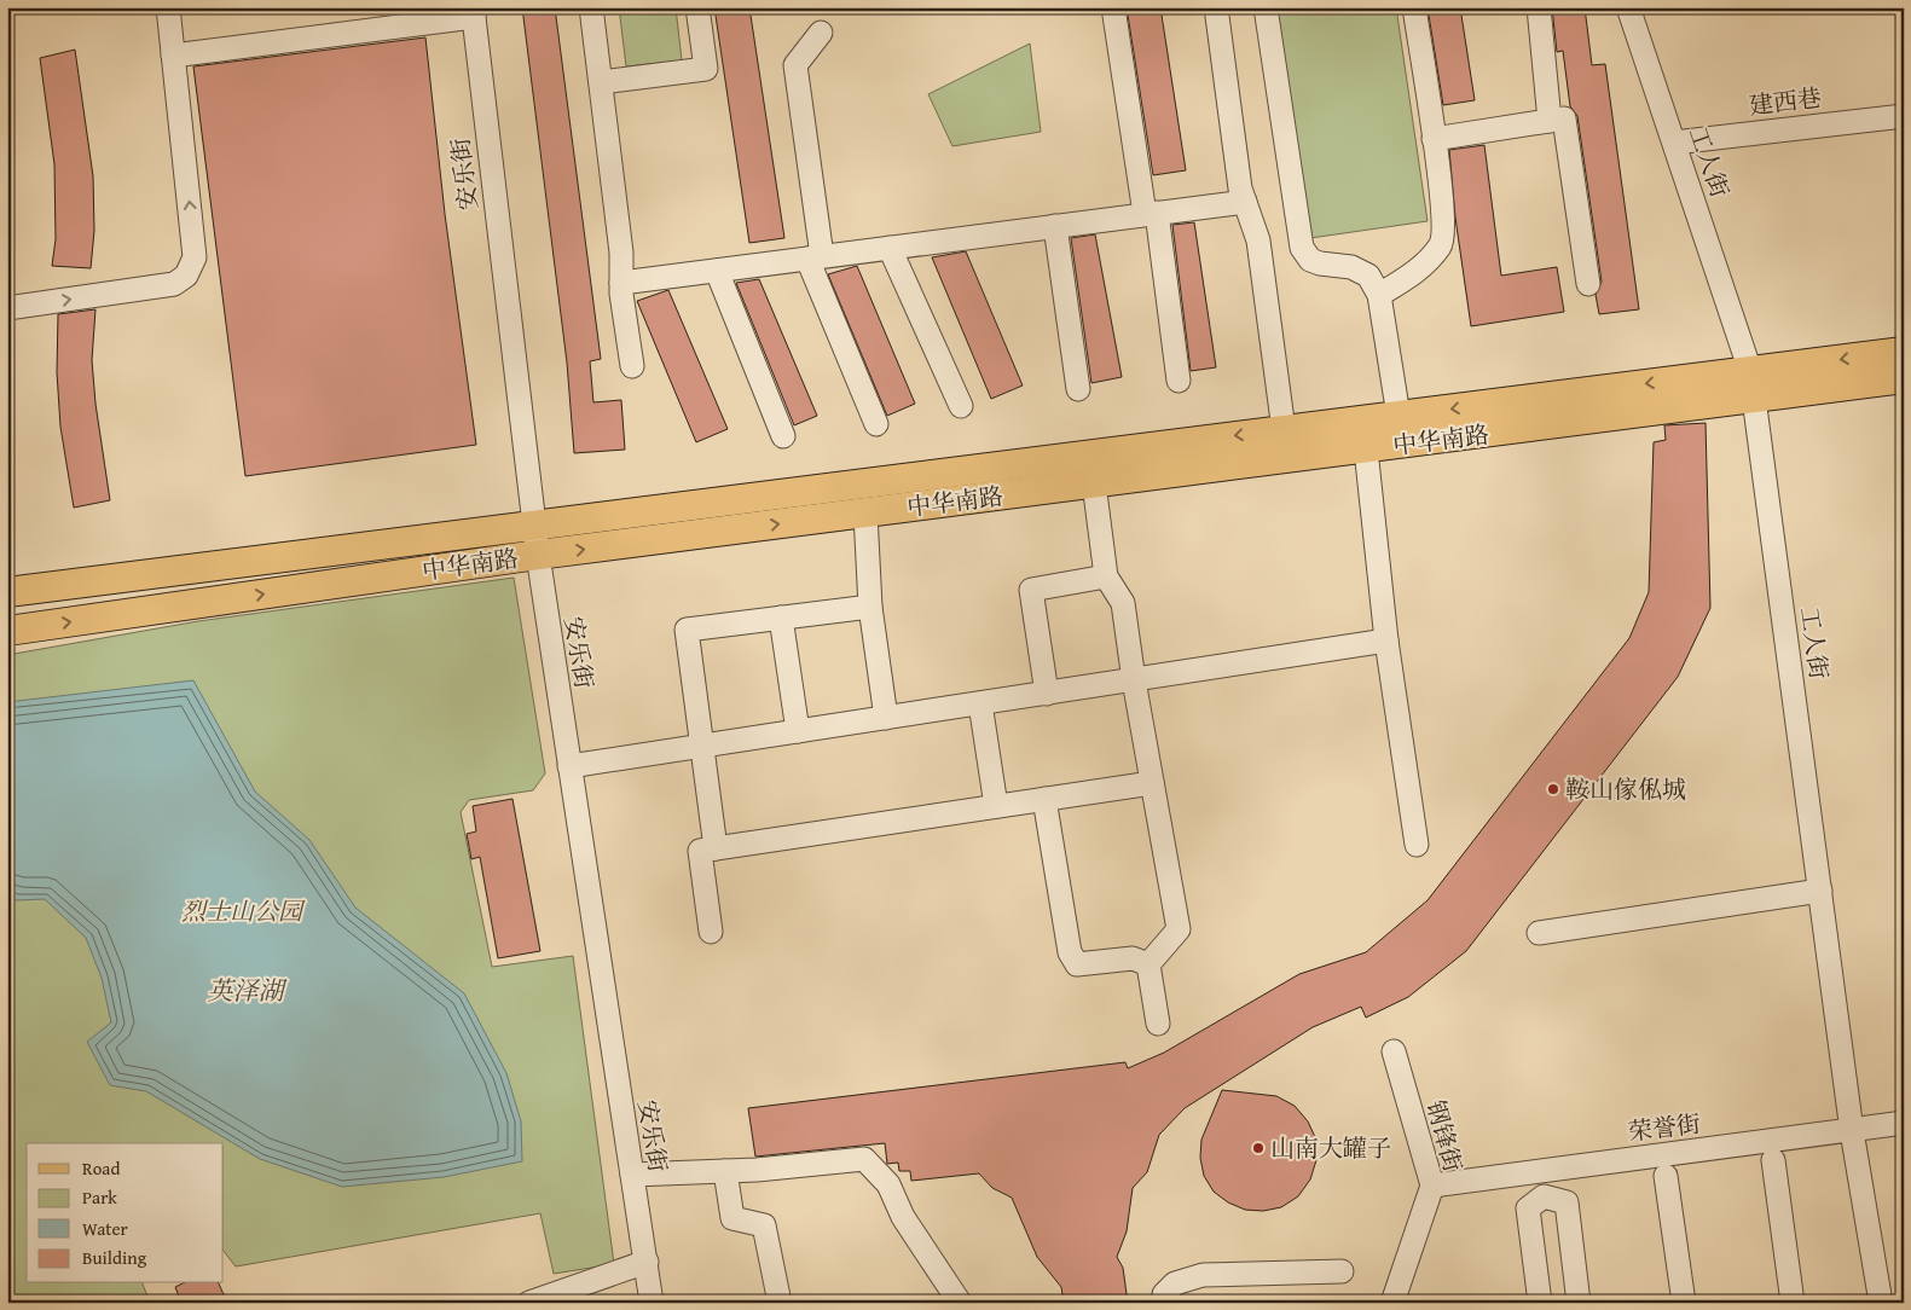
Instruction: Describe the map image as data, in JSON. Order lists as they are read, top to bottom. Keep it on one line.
{"streets":{"main road":["中华南路"],"street":["建西巷","工人街","安乐街","荣誉街","钢锋街"]},"crossings":[["建西巷","工人街"],["工人街","中华南路"],["工人街","荣誉街"],["安乐街","中华南路"],["荣誉街","钢锋街"]],"water":["英泽湖"],"parks":["烈士山公园"],"places":["鞍山傢俬城","山南大罐子"],"legend":["Road","Park","Water","Building"]}
